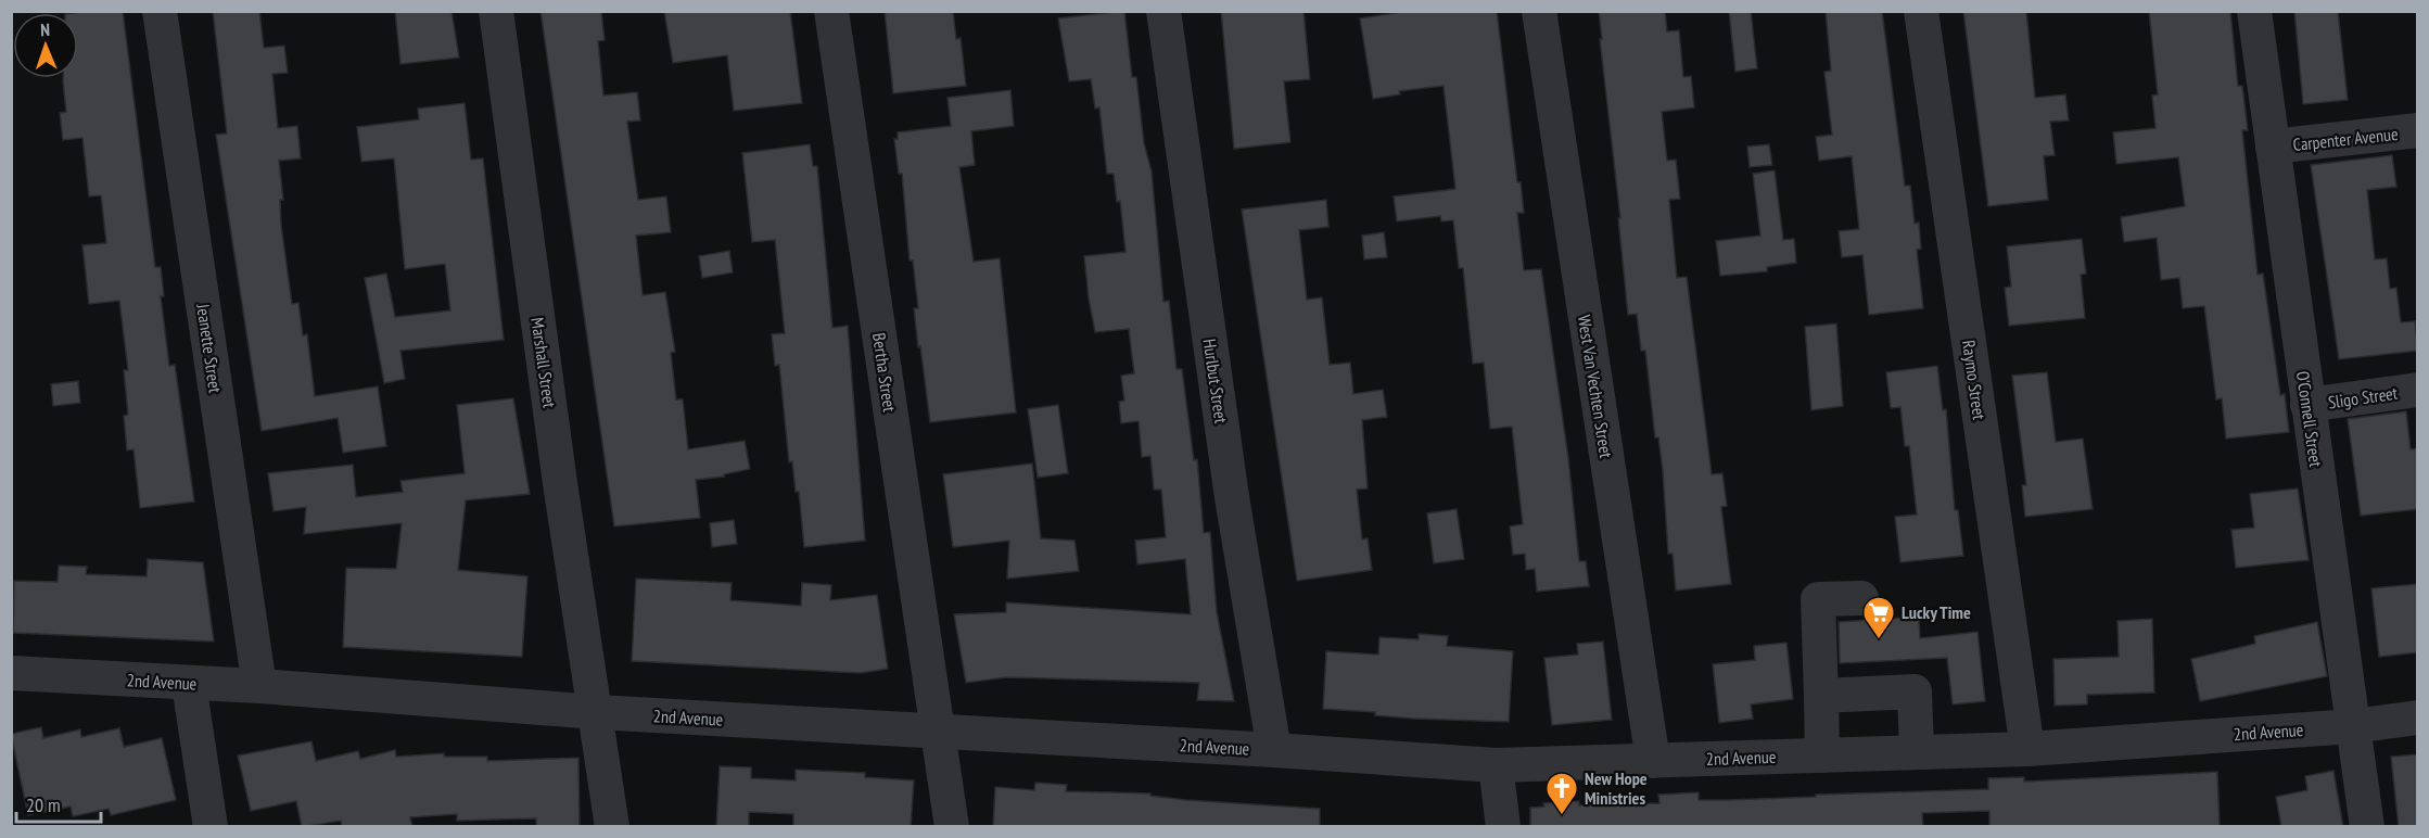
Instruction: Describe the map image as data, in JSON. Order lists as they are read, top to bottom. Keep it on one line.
{"streets":{"street":["Carpenter Avenue","Jeanette Street","Marshall Street","Bertha Street","Raymo Street","Hurlbut Street","West Van Vechten Street","Sligo Street","O'Connell Street","2nd Avenue"]},"crossings":[["Carpenter Avenue","O'Connell Street"],["Jeanette Street","2nd Avenue"],["Marshall Street","2nd Avenue"],["Bertha Street","2nd Avenue"],["Raymo Street","2nd Avenue"],["Hurlbut Street","2nd Avenue"],["West Van Vechten Street","2nd Avenue"],["Sligo Street","O'Connell Street"],["O'Connell Street","2nd Avenue"]],"places":{"supermarket":["Lucky Time"],"church":["New Hope Ministries"]},"scale_bar":"20 m","north":"top"}
